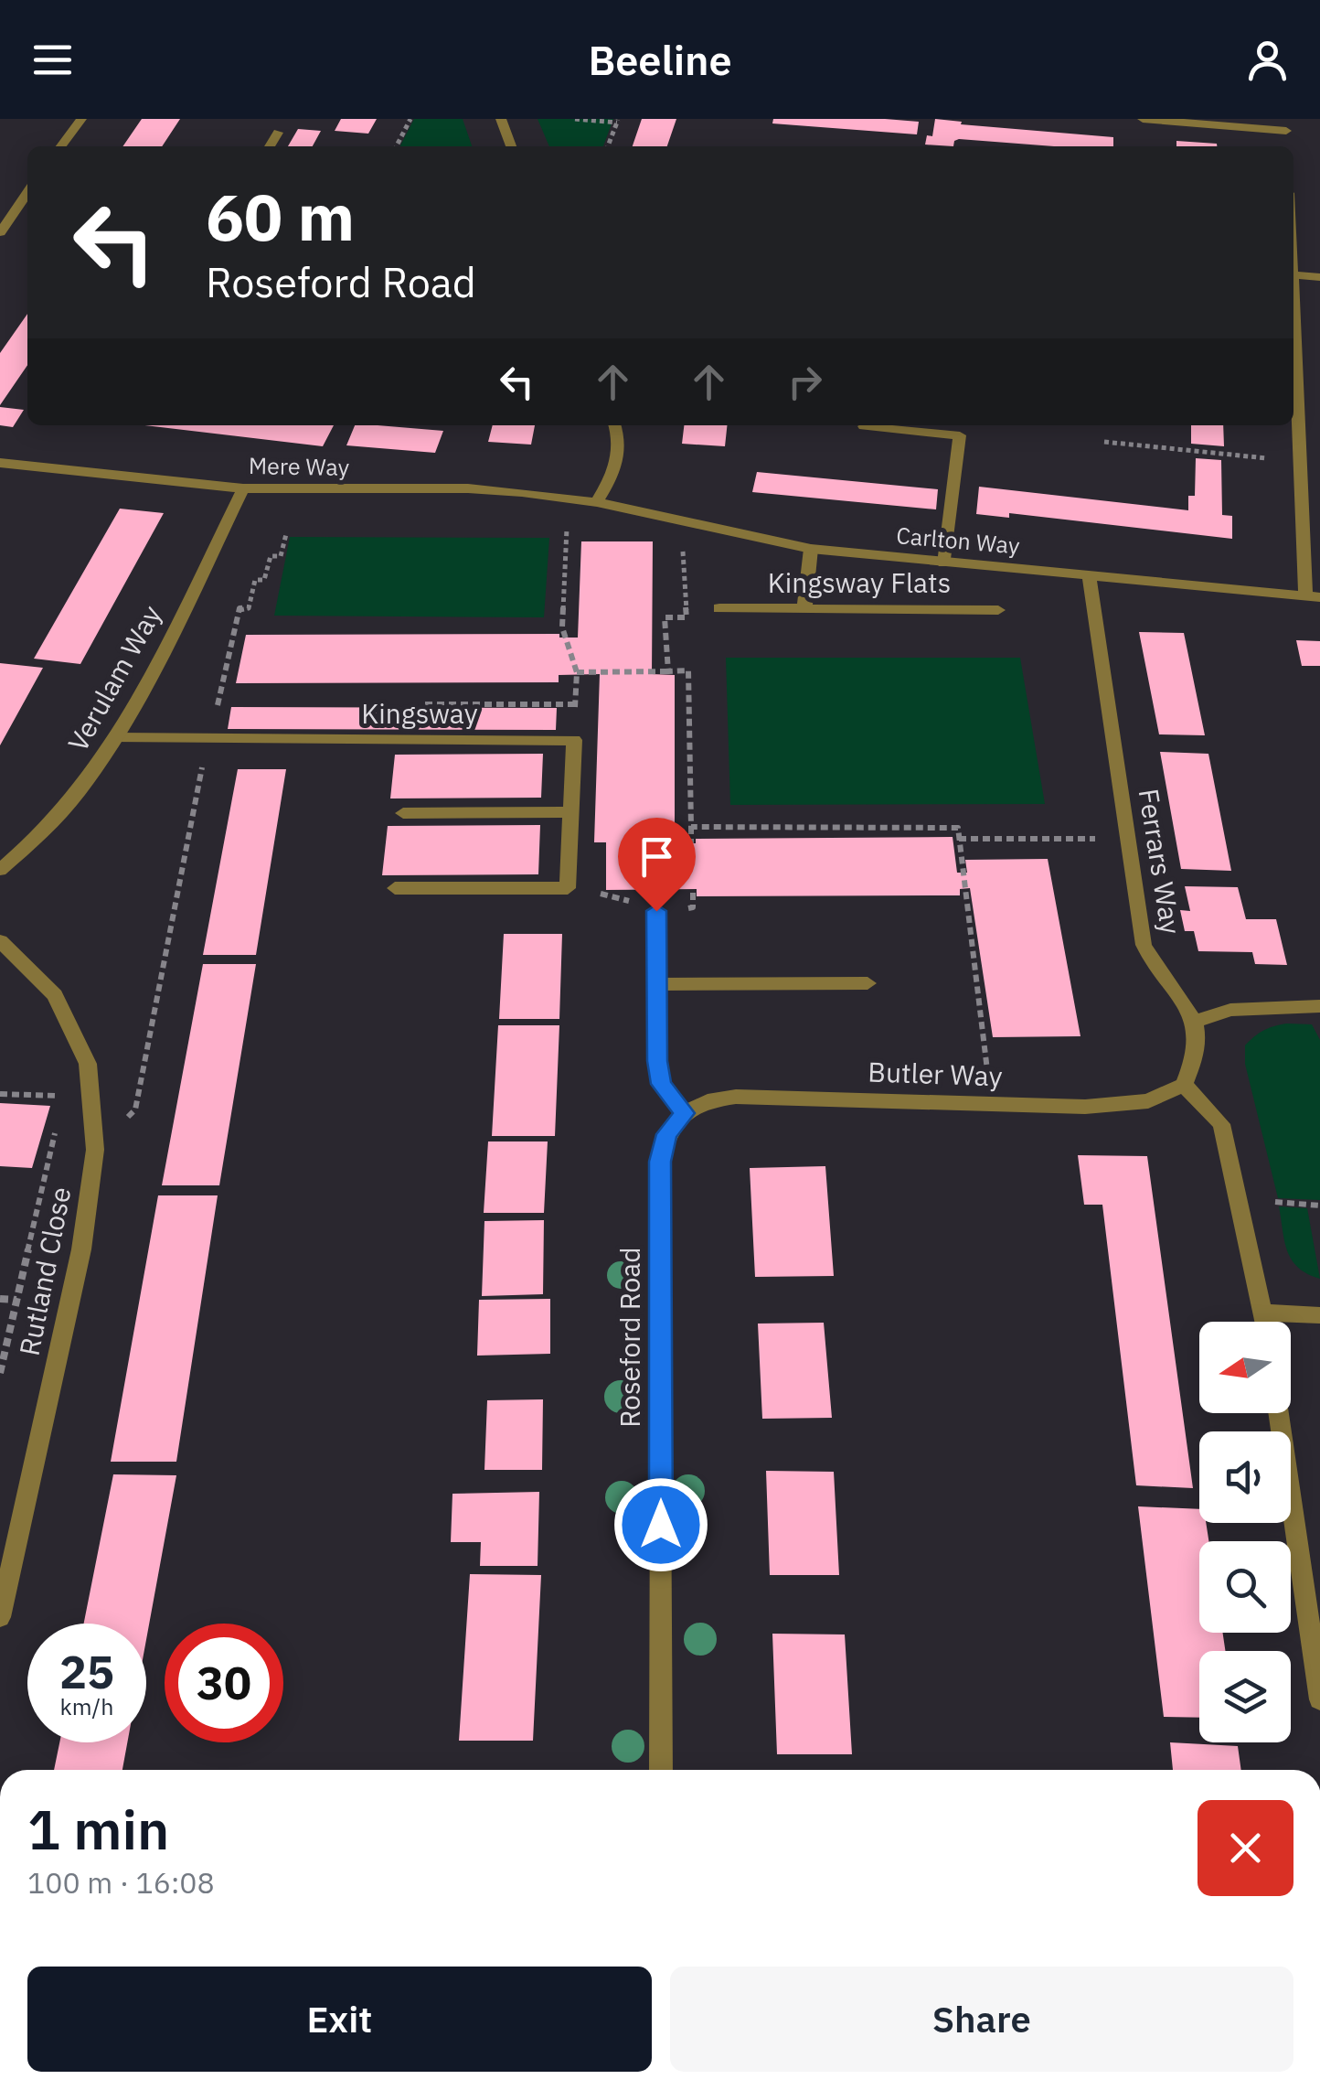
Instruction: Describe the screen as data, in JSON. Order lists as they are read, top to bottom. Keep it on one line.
{"streets":{"street":["Mere Way","Carlton Way","Kingsway Flats","Verulam Way","Kingsway","Ferrars Way","Butler Way","Rutland Close","Roseford Road"]},"crossings":[["Mere Way","Carlton Way"],["Mere Way","Verulam Way"],["Carlton Way","Ferrars Way"],["Verulam Way","Kingsway"],["Butler Way","Roseford Road"]],"north":"left","page":{"header":"Beeline","turn":["60 m","Roseford Road"],"speed":"25 km/h","limit":"30","heading":["1 min","100 m · 16:08"],"buttons":["Exit","Share"]}}
